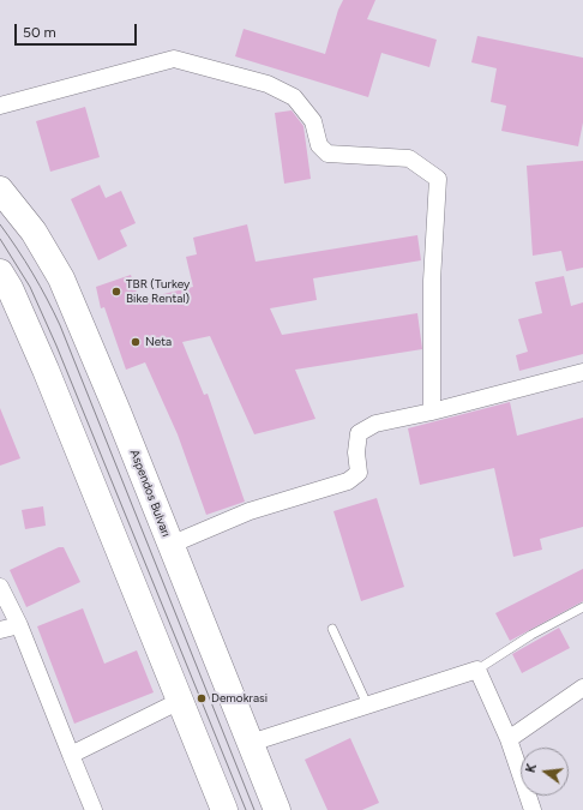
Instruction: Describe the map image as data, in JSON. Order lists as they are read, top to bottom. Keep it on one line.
{"streets":{"main road":["Aspendos Bulvarı"]},"places":["TBR (Turkey Bike Rental)","Neta","Demokrasi"],"scale_bar":"50 m","north":"left"}
